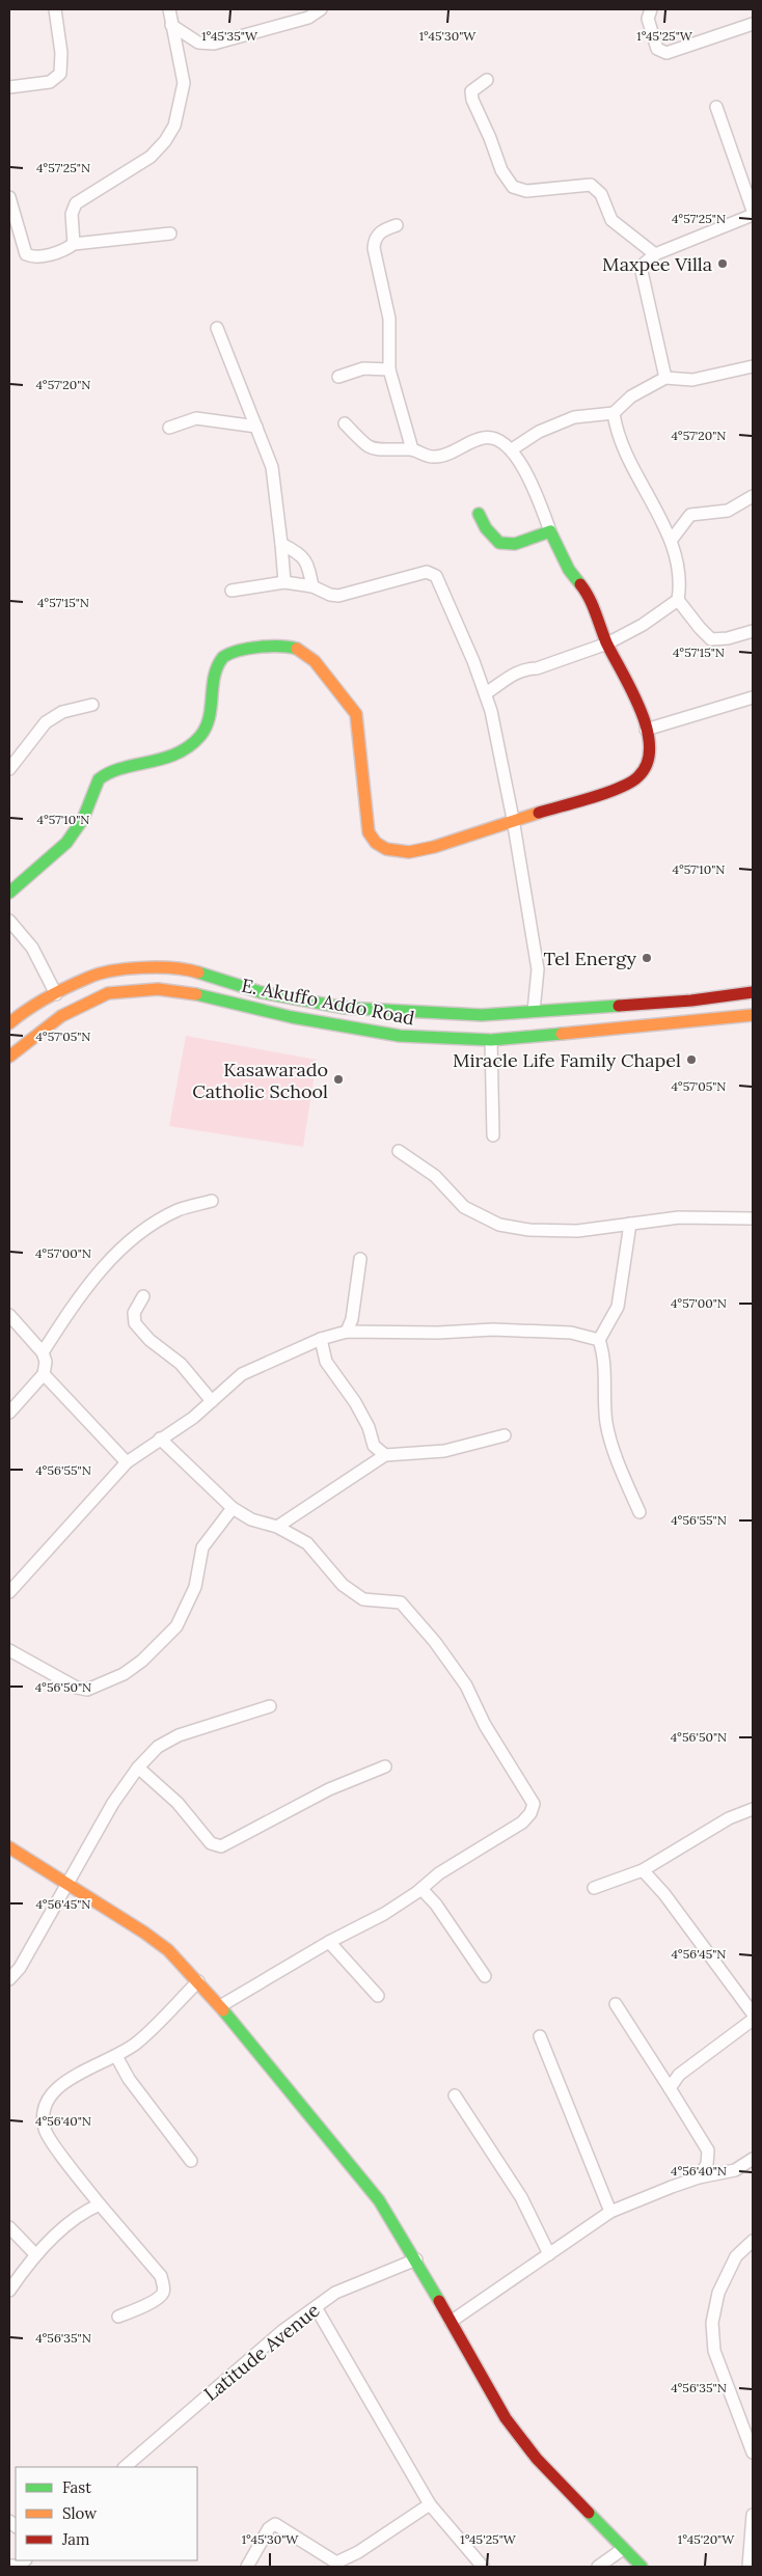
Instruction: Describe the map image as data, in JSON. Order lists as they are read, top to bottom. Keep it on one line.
{"streets":{"street":["E. Akuffo Addo Road","Latitude Avenue"]},"places":["Maxpee Villa","Tel Energy","Miracle Life Family Chapel","Kasawarado Catholic School"],"legend":["Fast","Slow","Jam"],"coordinates":["1°45'35\"W","1°45'30\"W","1°45'25\"W","4°57'25\"N","4°57'20\"N","4°57'15\"N","4°57'10\"N","4°57'05\"N","4°57'00\"N","4°56'55\"N","4°56'50\"N","4°56'45\"N","4°56'40\"N","4°56'35\"N","1°45'20\"W"]}
